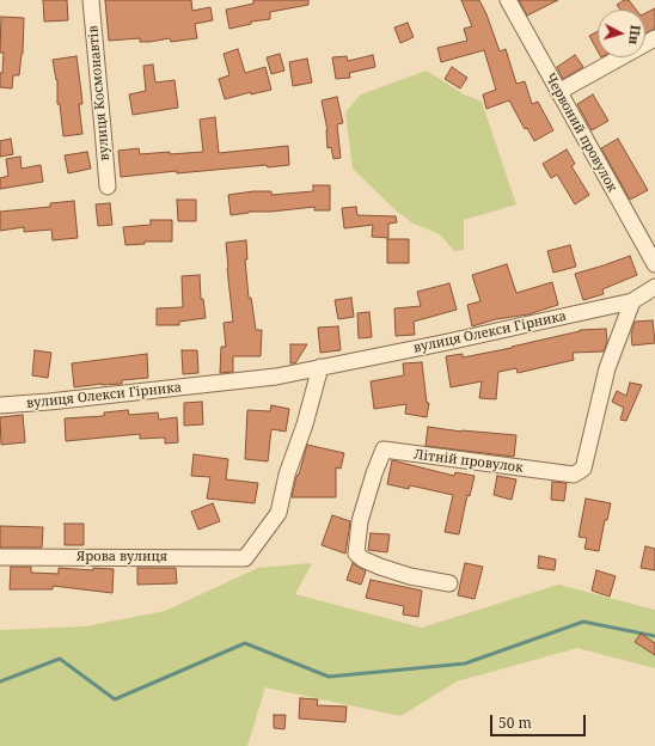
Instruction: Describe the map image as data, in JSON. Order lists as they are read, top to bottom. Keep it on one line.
{"streets":{"street":["вулиця Космонавтів","Червоний провулок","вулиця Олекси Гірника","Літній провулок","Ярова вулиця"]},"crossings":[["вулиця Олекси Гірника","Літній провулок"],["вулиця Олекси Гірника","Ярова вулиця"]],"scale_bar":"50 m","north":"right"}
